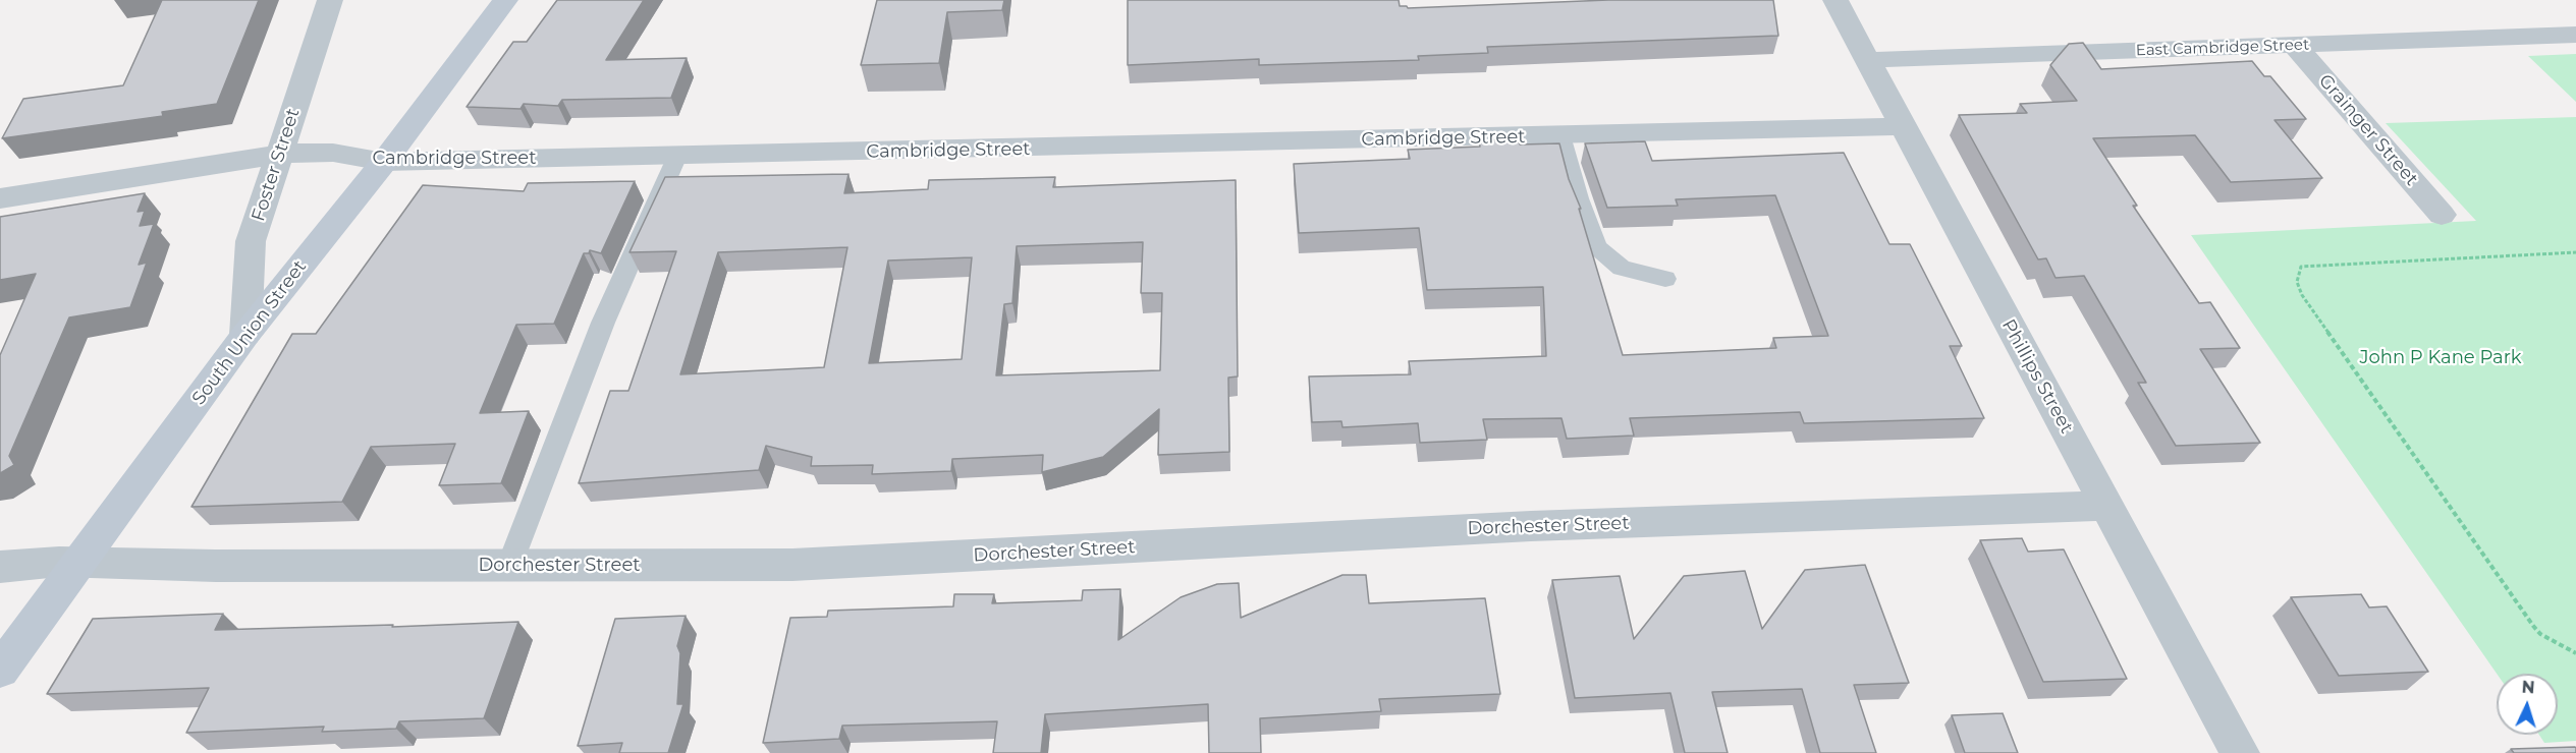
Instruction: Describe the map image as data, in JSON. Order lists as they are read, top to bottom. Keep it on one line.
{"streets":{"main road":["South Union Street"],"street":["East Cambridge Street","Grainger Street","Cambridge Street","Foster Street","Phillips Street","Dorchester Street"]},"crossings":[["East Cambridge Street","Grainger Street"],["East Cambridge Street","Phillips Street"],["Cambridge Street","Foster Street"],["Cambridge Street","South Union Street"],["Cambridge Street","Phillips Street"],["Foster Street","South Union Street"],["South Union Street","Dorchester Street"],["Phillips Street","Dorchester Street"]],"parks":["John P Kane Park"],"north":"top"}
